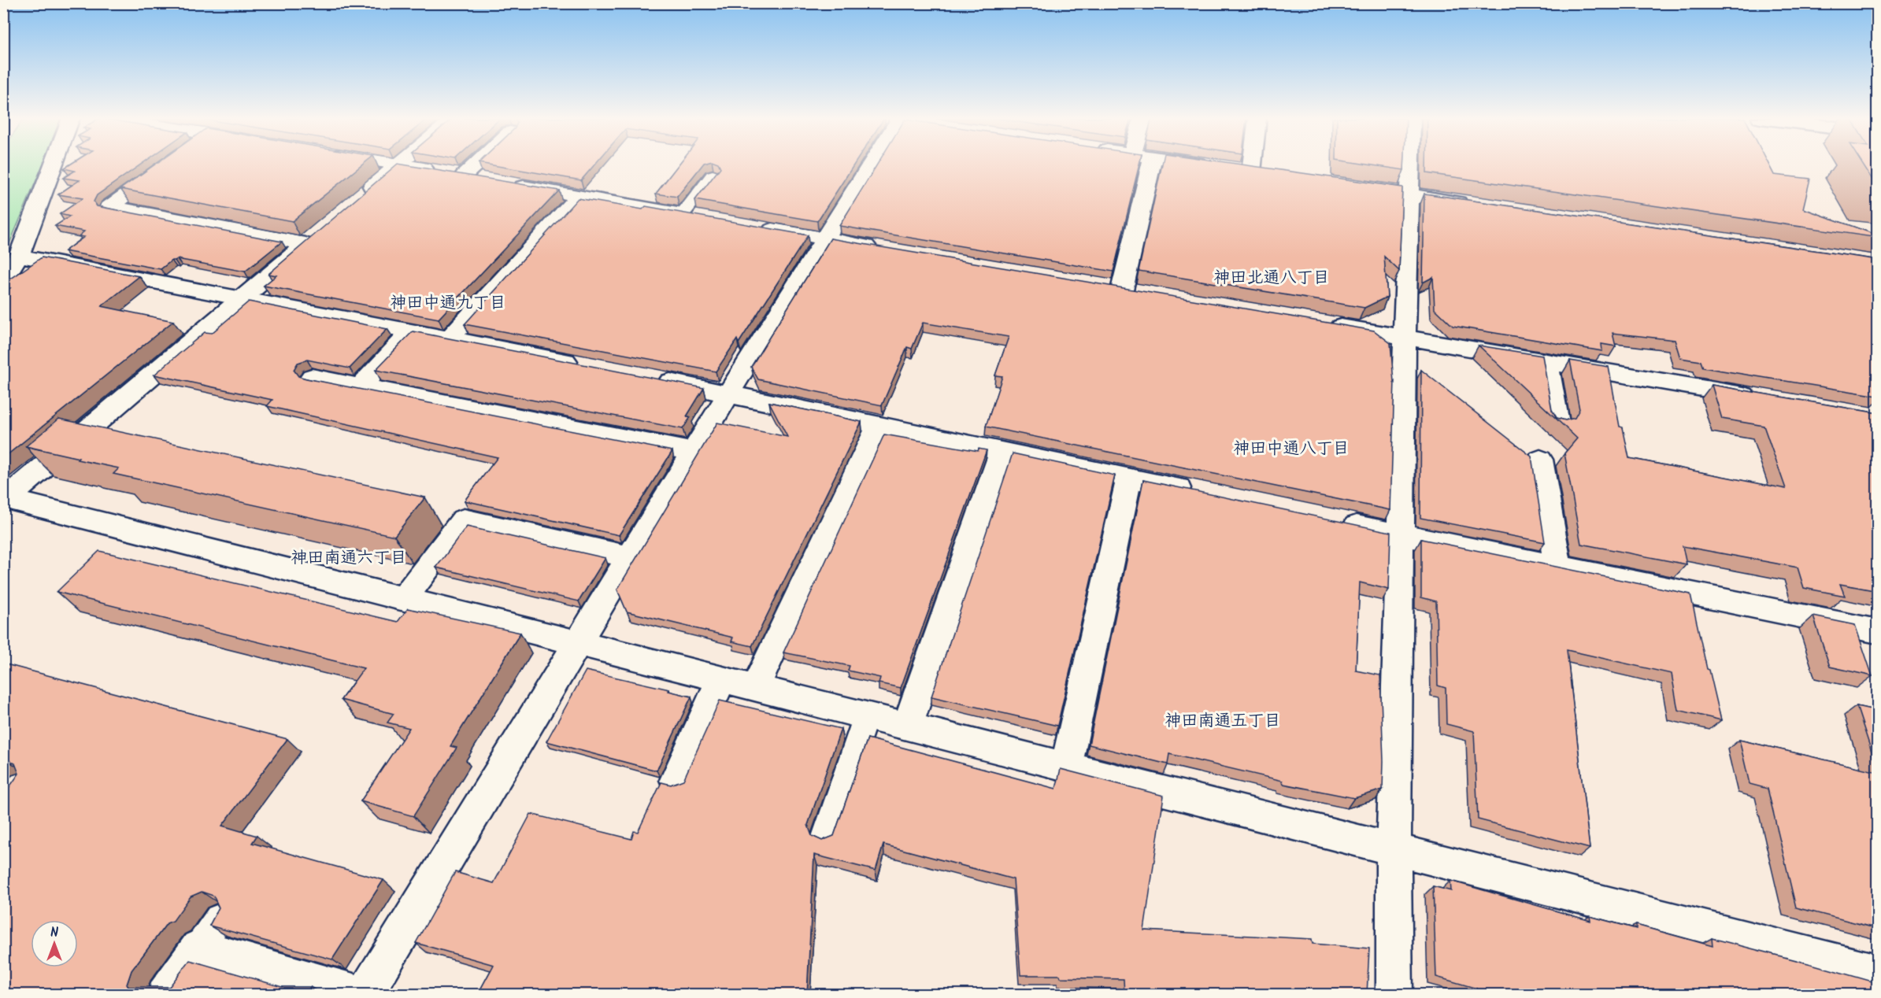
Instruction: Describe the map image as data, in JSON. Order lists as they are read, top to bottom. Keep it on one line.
{"districts":["神田北通八丁目","神田中通九丁目","神田中通八丁目","神田南通六丁目","神田南通五丁目"],"north":"top"}
